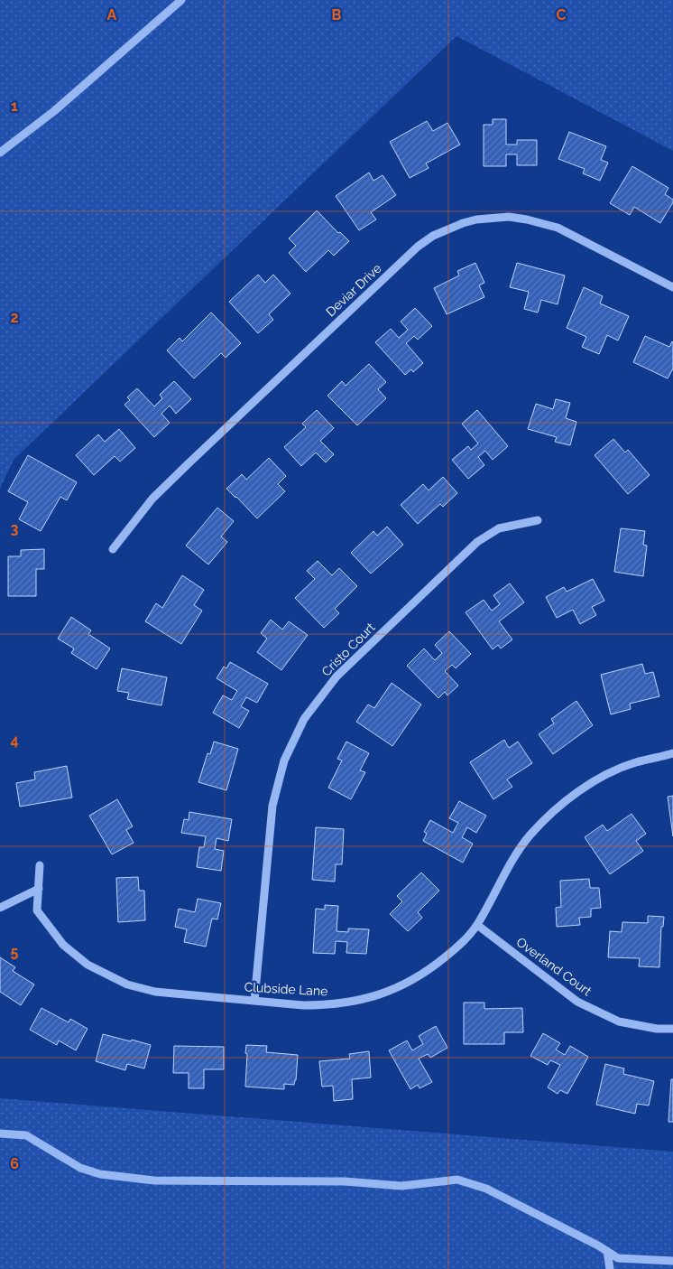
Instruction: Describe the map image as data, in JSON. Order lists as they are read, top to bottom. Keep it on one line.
{"streets":{"street":["Deviar Drive","Cristo Court","Overland Court","Clubside Lane"]},"crossings":[["Cristo Court","Clubside Lane"],["Overland Court","Clubside Lane"]],"grid":{"columns":["A","B","C"],"rows":["1","2","3","4","5","6"]}}
